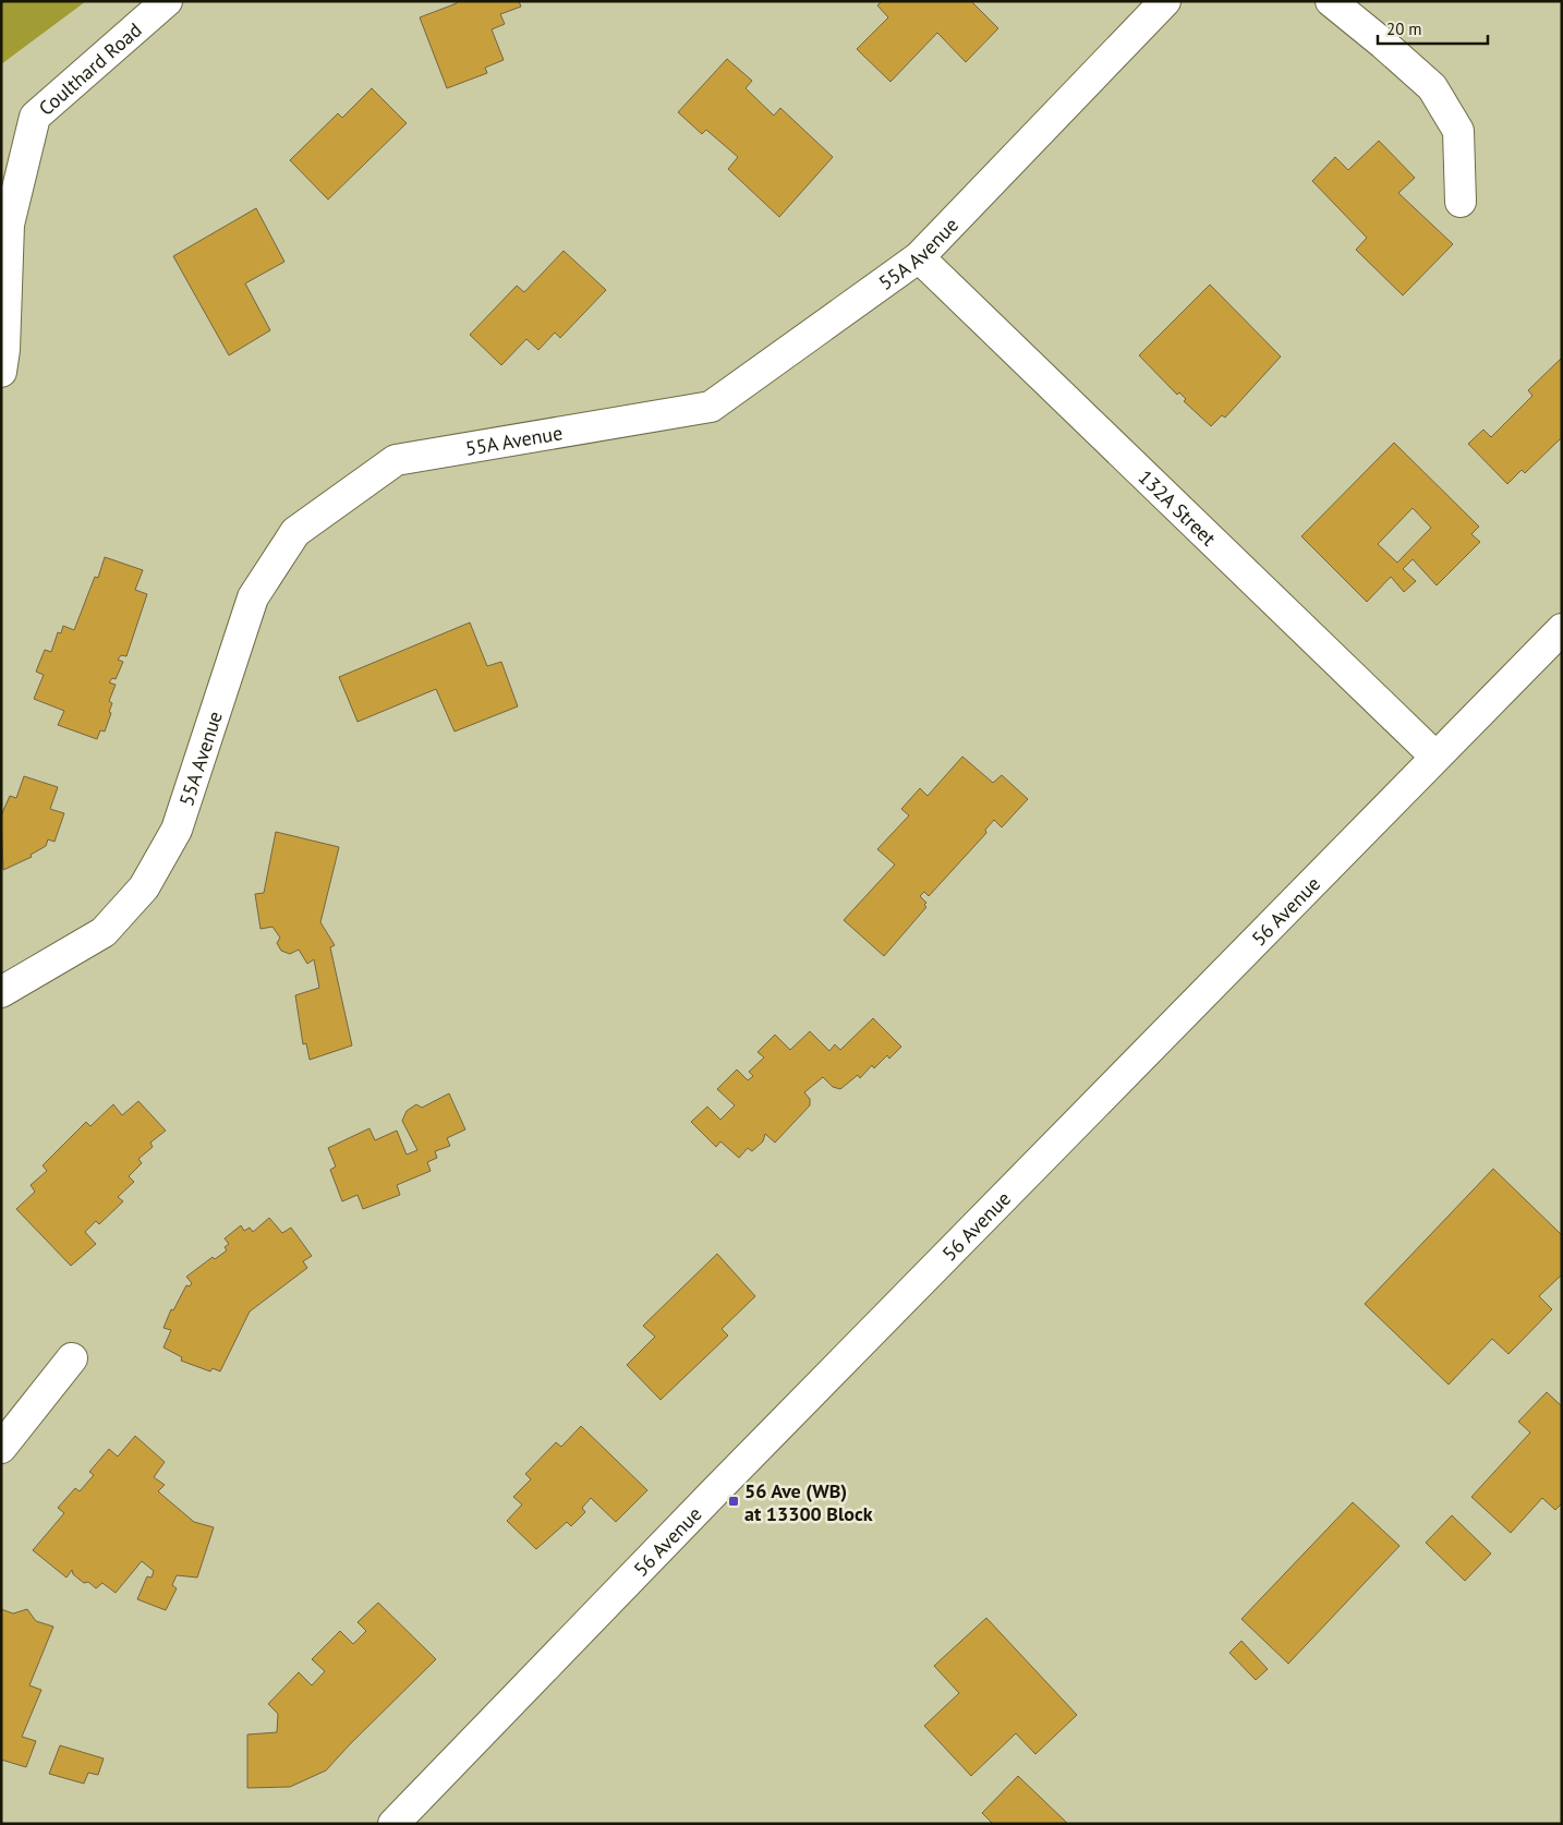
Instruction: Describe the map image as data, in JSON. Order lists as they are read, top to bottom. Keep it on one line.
{"streets":{"street":["Coulthard Road","55A Avenue","132A Street","56 Avenue"]},"crossings":[["55A Avenue","132A Street"],["132A Street","56 Avenue"]],"places":{"transit":["56 Ave (WB) at 13300 Block"]},"scale_bar":"20 m"}
